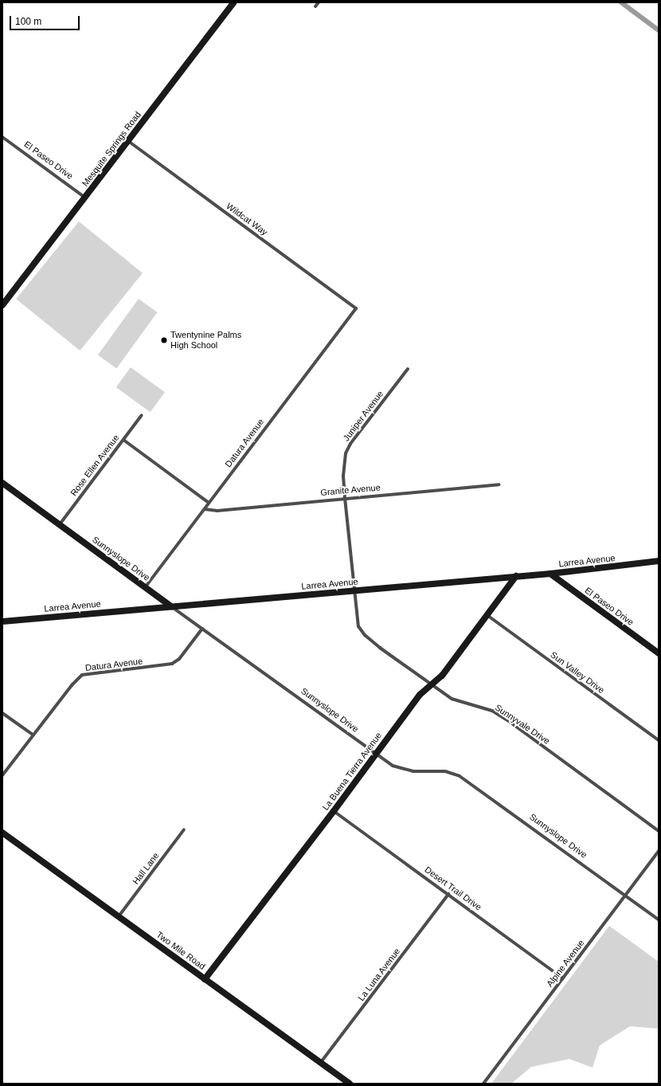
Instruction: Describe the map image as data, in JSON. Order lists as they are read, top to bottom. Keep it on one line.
{"streets":{"street":["Mesquite Springs Road","El Paseo Drive","Wildcat Way","Juniper Avenue","Datura Avenue","Rose Ellen Avenue","Granite Avenue","Sunnyslope Drive","Larrea Avenue","Sun Valley Drive","Sunnyvale Drive","La Buena Tierra Avenue","Hall Lane","Desert Trail Drive","Two Mile Road","Alpine Avenue","La Luna Avenue"]},"crossings":[["Mesquite Springs Road","El Paseo Drive"],["Mesquite Springs Road","Wildcat Way"],["El Paseo Drive","Larrea Avenue"],["Wildcat Way","Datura Avenue"],["Juniper Avenue","Granite Avenue"],["Juniper Avenue","Larrea Avenue"],["Juniper Avenue","Sunnyvale Drive"],["Datura Avenue","Granite Avenue"],["Datura Avenue","Sunnyslope Drive"],["Rose Ellen Avenue","Sunnyslope Drive"],["Sunnyslope Drive","Larrea Avenue"],["Sunnyslope Drive","La Buena Tierra Avenue"],["Sunnyslope Drive","Alpine Avenue"],["Larrea Avenue","Sunnyvale Drive"],["Larrea Avenue","La Buena Tierra Avenue"],["Sun Valley Drive","La Buena Tierra Avenue"],["Sunnyvale Drive","La Buena Tierra Avenue"],["La Buena Tierra Avenue","Desert Trail Drive"],["La Buena Tierra Avenue","Two Mile Road"],["Hall Lane","Two Mile Road"],["Desert Trail Drive","Alpine Avenue"],["Desert Trail Drive","La Luna Avenue"],["Two Mile Road","La Luna Avenue"]],"places":["Twentynine Palms High School"],"scale_bar":"100 m"}
